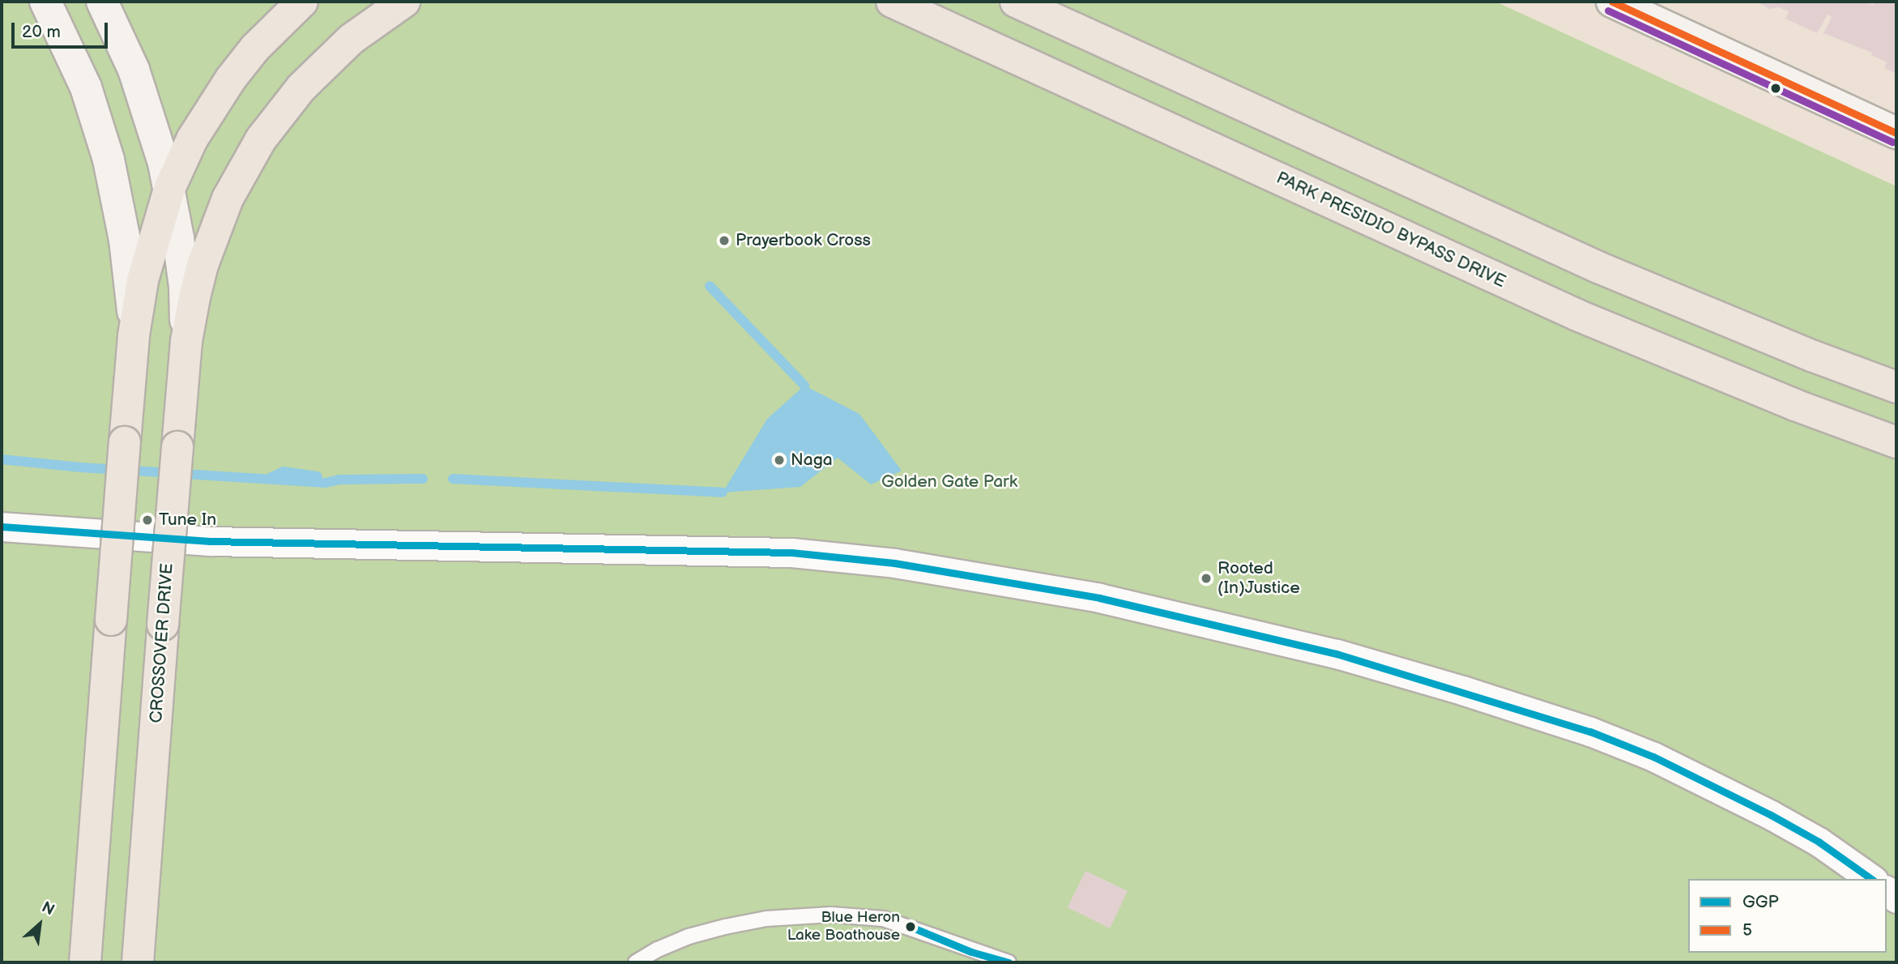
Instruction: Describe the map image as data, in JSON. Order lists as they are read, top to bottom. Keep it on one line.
{"streets":{"highway":["PARK PRESIDIO BYPASS DRIVE","CROSSOVER DRIVE"]},"parks":["Golden Gate Park"],"places":["Prayerbook Cross","Naga","Tune In","Rooted (In)Justice","Blue Heron Lake Boathouse"],"lines":["transit line 5","transit line GGP"],"legend":["GGP","5"],"scale_bar":"20 m","north":"top right"}
